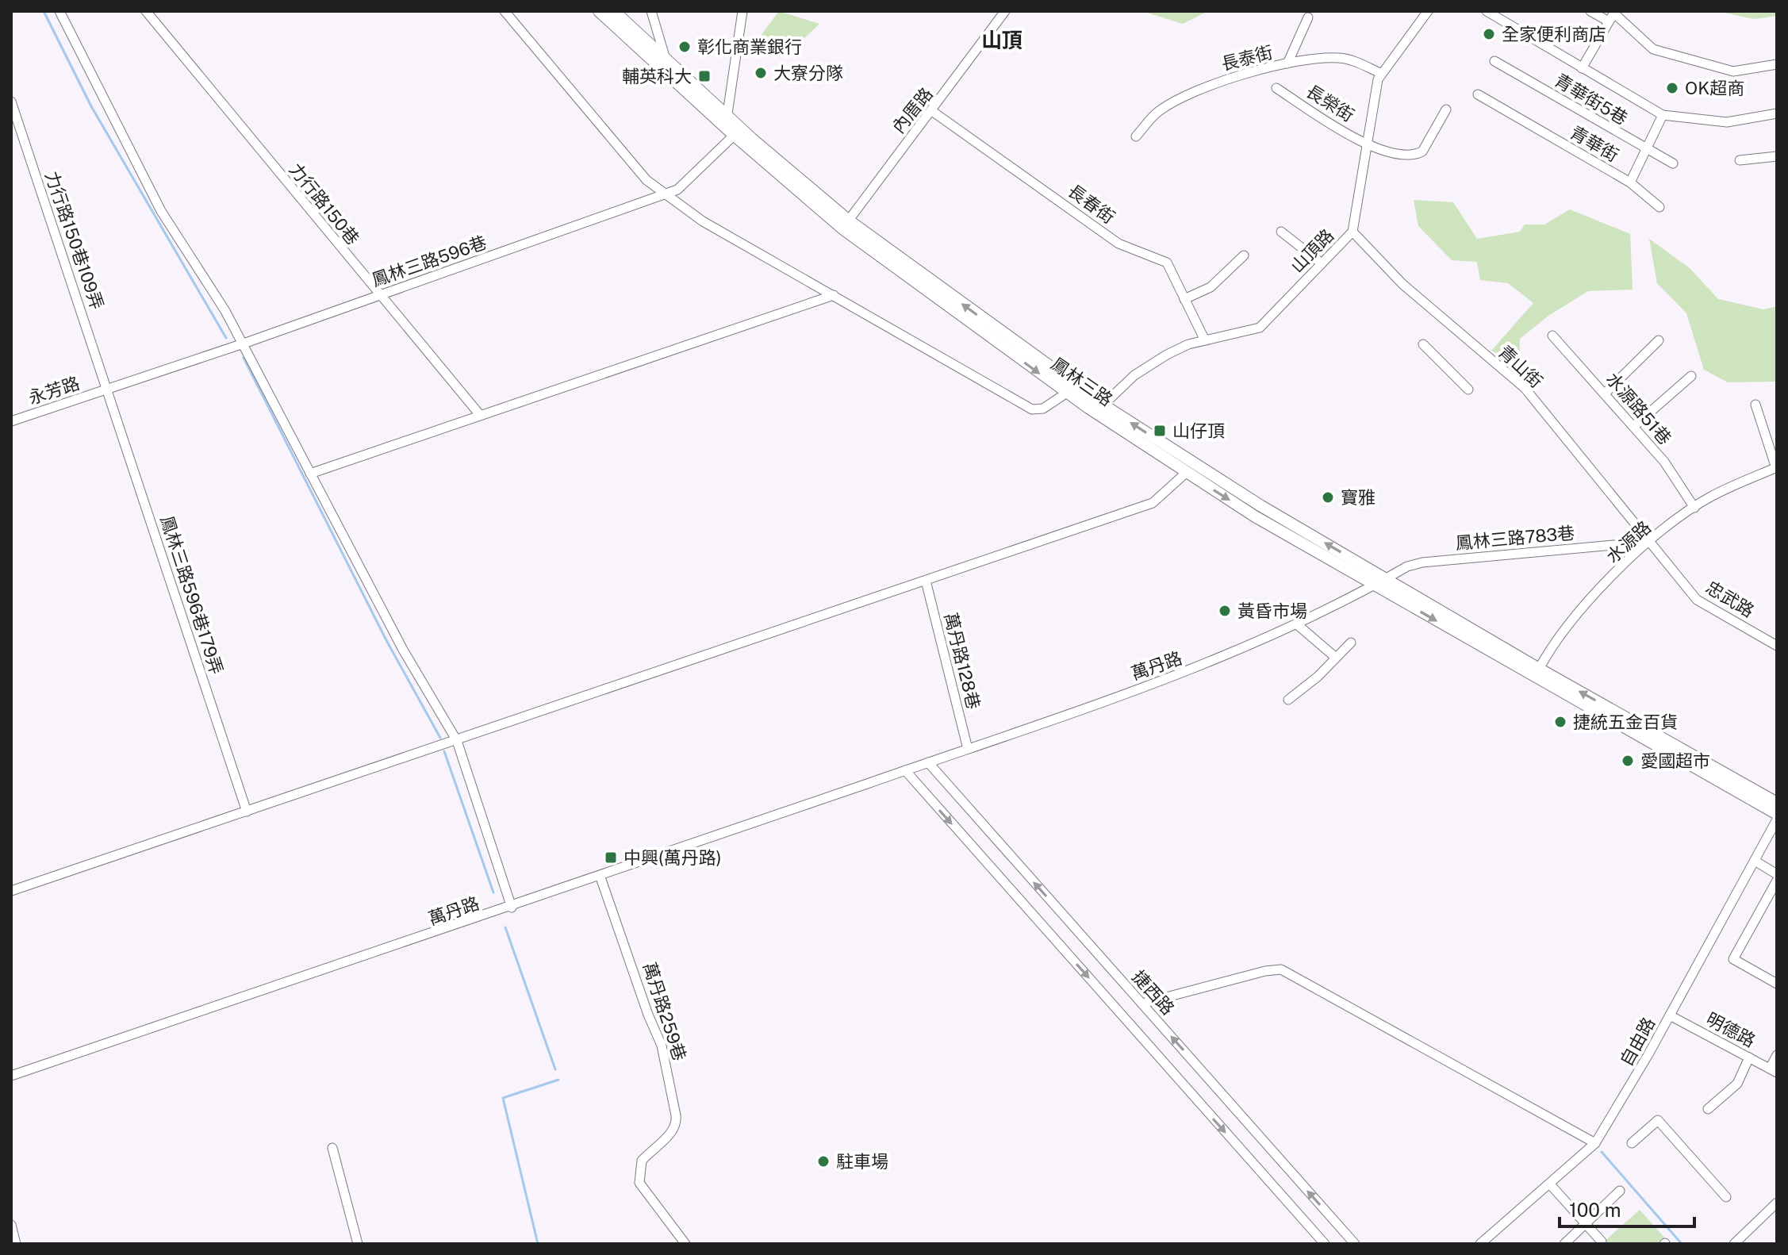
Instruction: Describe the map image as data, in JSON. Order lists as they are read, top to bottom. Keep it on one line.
{"streets":{"main road":["鳳林三路"],"street":["長泰街","青華街5巷","長榮街","內厝路","青華街","力行路150巷","長春街","力行路150巷109弄","山頂路","鳳林三路596巷","青山街","永芳路","水源路51巷","鳳林三路783巷","水源路","鳳林三路596巷179弄","忠武路","萬丹路128巷","萬丹路","捷西路","萬丹路259巷","明德路","自由路"]},"crossings":[["長泰街","山頂路"],["青華街5巷","青華街"],["長榮街","山頂路"],["內厝路","長春街"],["內厝路","鳳林三路"],["力行路150巷","鳳林三路596巷"],["長春街","山頂路"],["力行路150巷109弄","鳳林三路596巷"],["力行路150巷109弄","永芳路"],["力行路150巷109弄","鳳林三路596巷179弄"],["山頂路","青山街"],["山頂路","鳳林三路"],["鳳林三路596巷","鳳林三路"],["鳳林三路596巷","永芳路"],["鳳林三路596巷","鳳林三路596巷179弄"],["青山街","鳳林三路783巷"],["青山街","水源路"],["青山街","忠武路"],["鳳林三路","鳳林三路783巷"],["鳳林三路","水源路"],["鳳林三路","萬丹路"],["永芳路","鳳林三路596巷179弄"],["水源路51巷","水源路"],["鳳林三路783巷","水源路"],["鳳林三路783巷","忠武路"],["鳳林三路783巷","萬丹路"],["水源路","忠武路"],["萬丹路128巷","萬丹路"],["萬丹路","捷西路"],["萬丹路","萬丹路259巷"],["明德路","自由路"]],"districts":["山頂"],"places":{"other":["全家便利商店","彰化商業銀行","大寮分隊","OK超商","寶雅","黃昏市場","捷統五金百貨","愛國超市","駐車場"],"transit":["輔英科大","山仔頂","中興(萬丹路)"]},"scale_bar":"100 m"}
